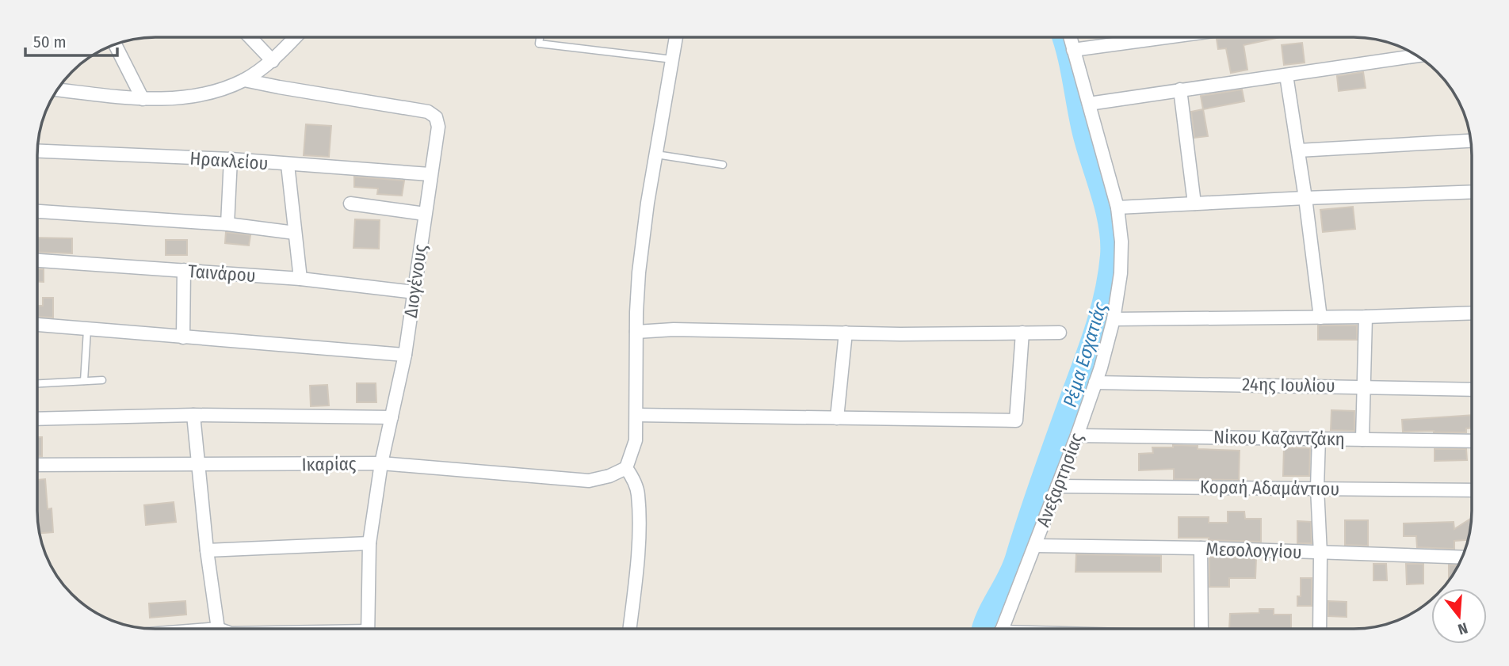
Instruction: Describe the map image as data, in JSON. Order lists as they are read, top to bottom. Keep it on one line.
{"streets":{"street":["Ηρακλείου","Ταινάρου","Διογένους","24ης Ιουλίου","Νίκου Καζαντζάκη","Ικαρίας","Ανεξαρτησίας","Κοραή Αδαμάντιου","Μεσολογγίου"]},"crossings":[["Ηρακλείου","Διογένους"],["Ταινάρου","Διογένους"],["Διογένους","Ικαρίας"],["24ης Ιουλίου","Ανεξαρτησίας"],["Νίκου Καζαντζάκη","Ανεξαρτησίας"],["Ανεξαρτησίας","Κοραή Αδαμάντιου"],["Ανεξαρτησίας","Μεσολογγίου"]],"water":["Ρέμα Εσχατιάς"],"scale_bar":"50 m","north":"bottom"}
